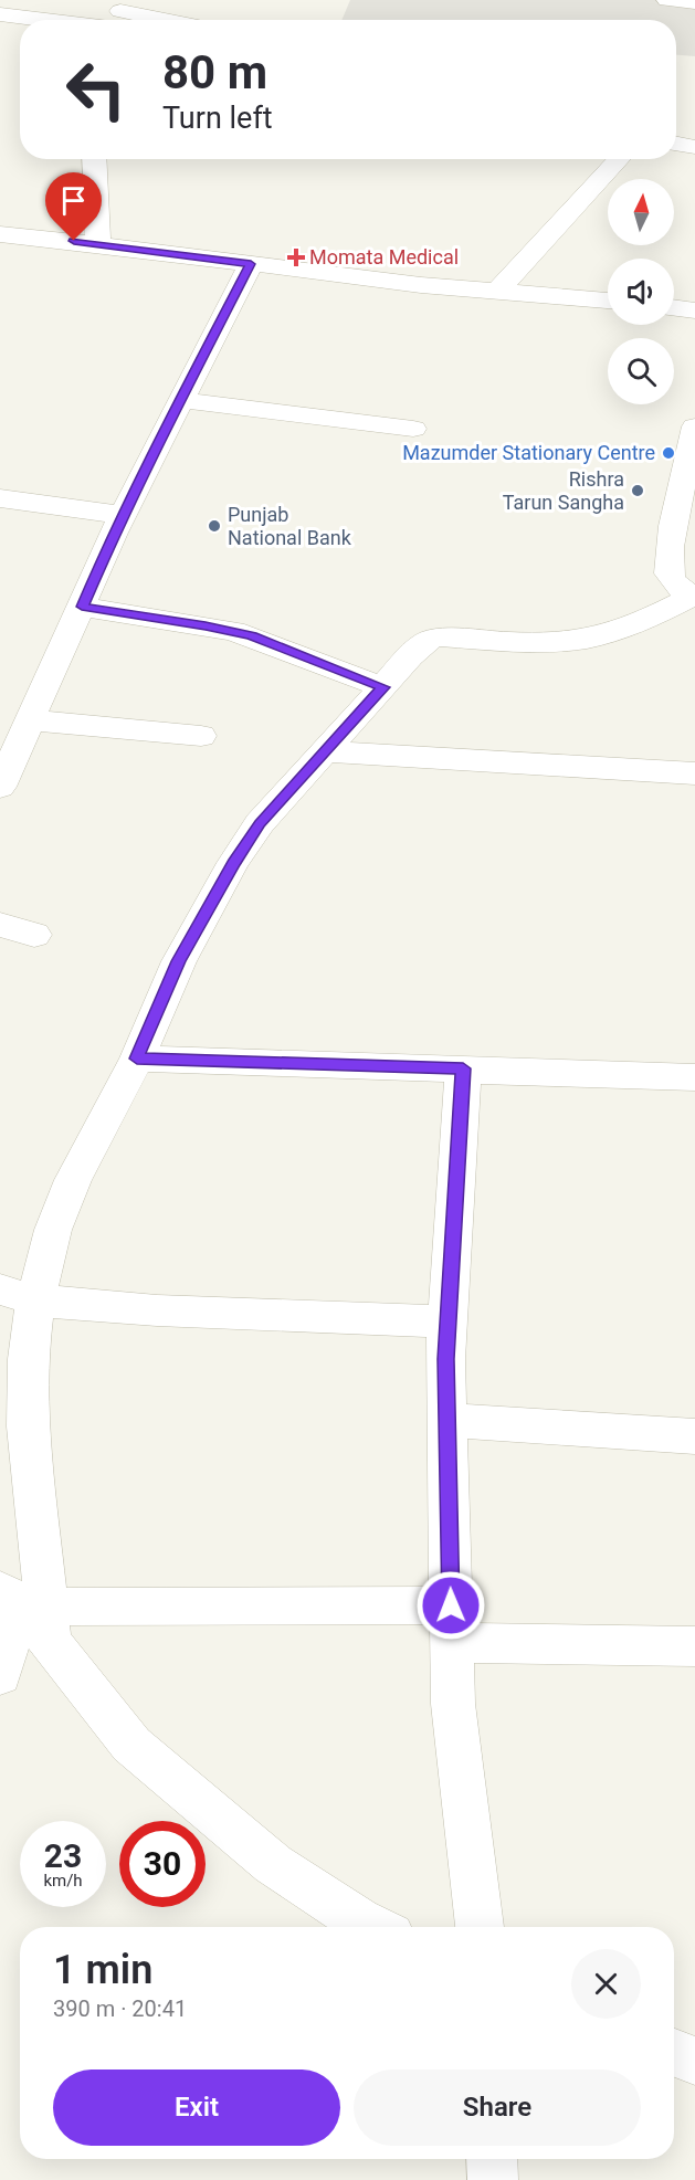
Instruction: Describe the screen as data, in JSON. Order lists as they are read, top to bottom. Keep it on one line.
{"places":{"health":["Momata Medical"],"other":["Mazumder Stationary Centre","Rishra Tarun Sangha","Punjab National Bank"]},"north":"top","page":{"turn":["80 m","Turn left"],"speed":"23 km/h","limit":"30","heading":["1 min","390 m · 20:41"],"buttons":["Exit","Share"]}}
